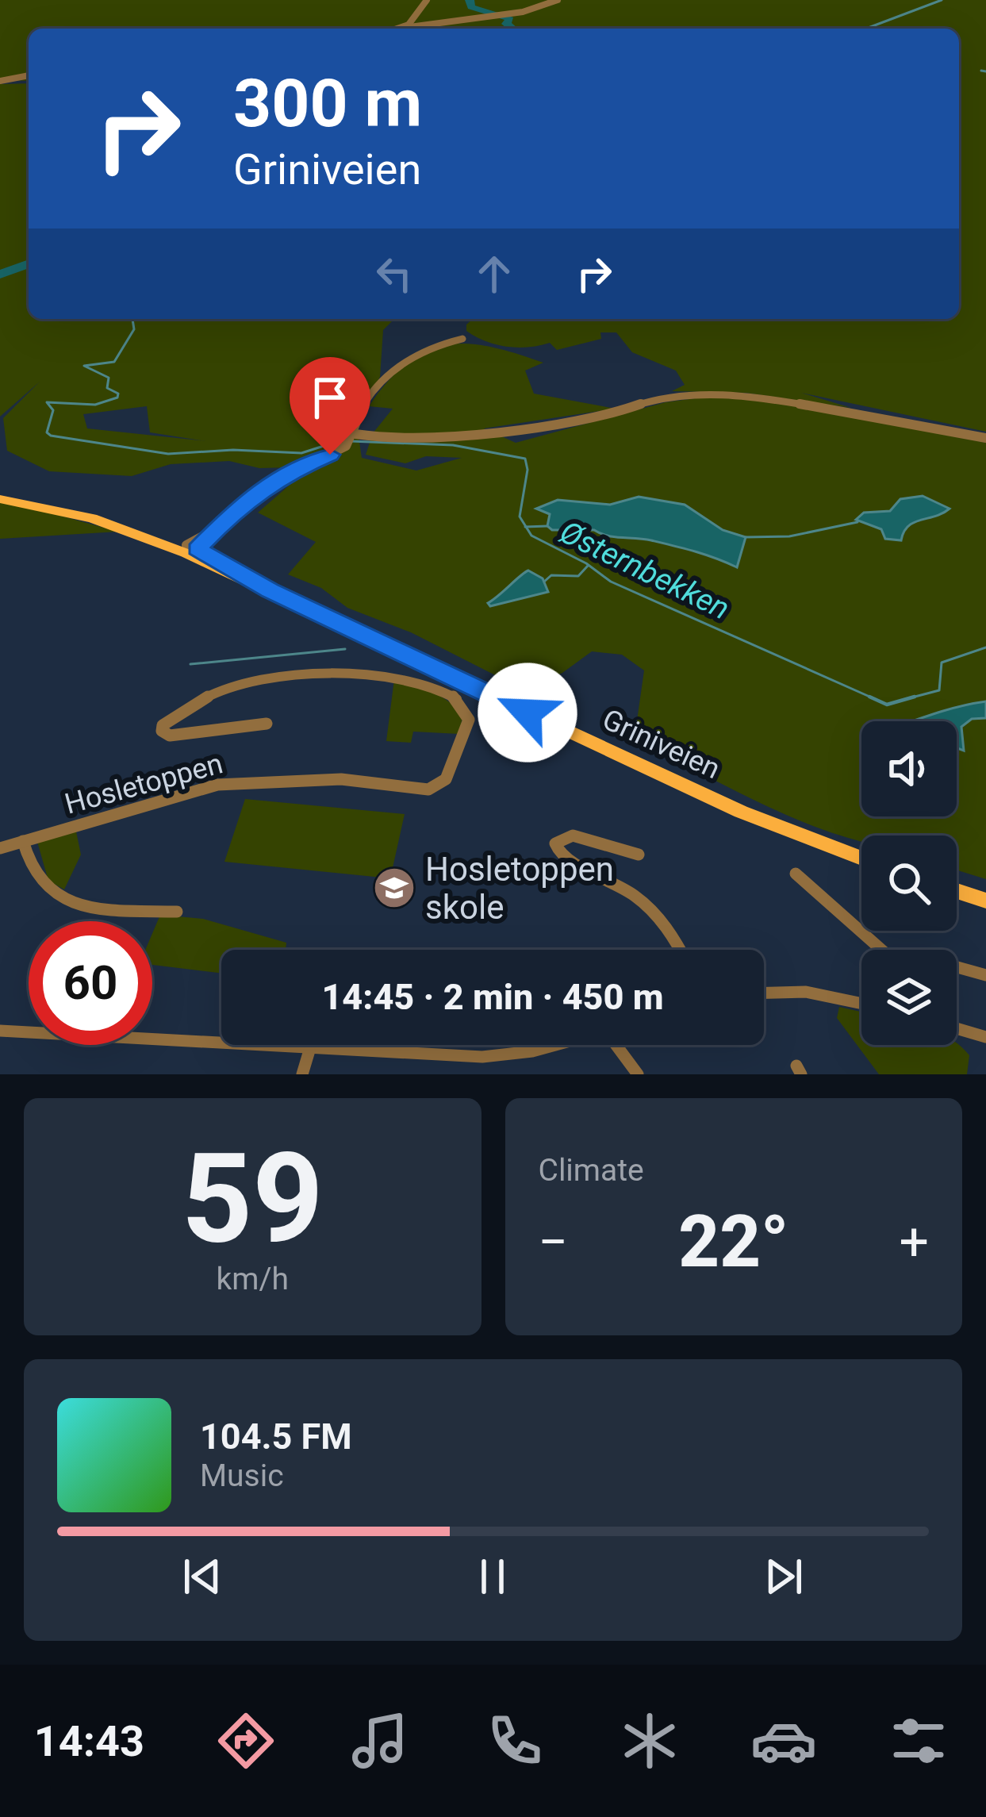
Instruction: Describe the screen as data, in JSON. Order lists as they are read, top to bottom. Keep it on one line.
{"streets":{"main road":["Griniveien"],"street":["Hosletoppen"]},"water":["Østernbekken"],"places":{"school or university":["Hosletoppen skole"]},"page":{"turn":["300 m","Griniveien"],"limit":"60","trip":"14:45 · 2 min · 450 m","tile":[["59","km/h"],"Climate"],"heat":["−","22°","+"],"song":["104.5 FM","Music"],"tabs":"14:43"}}
